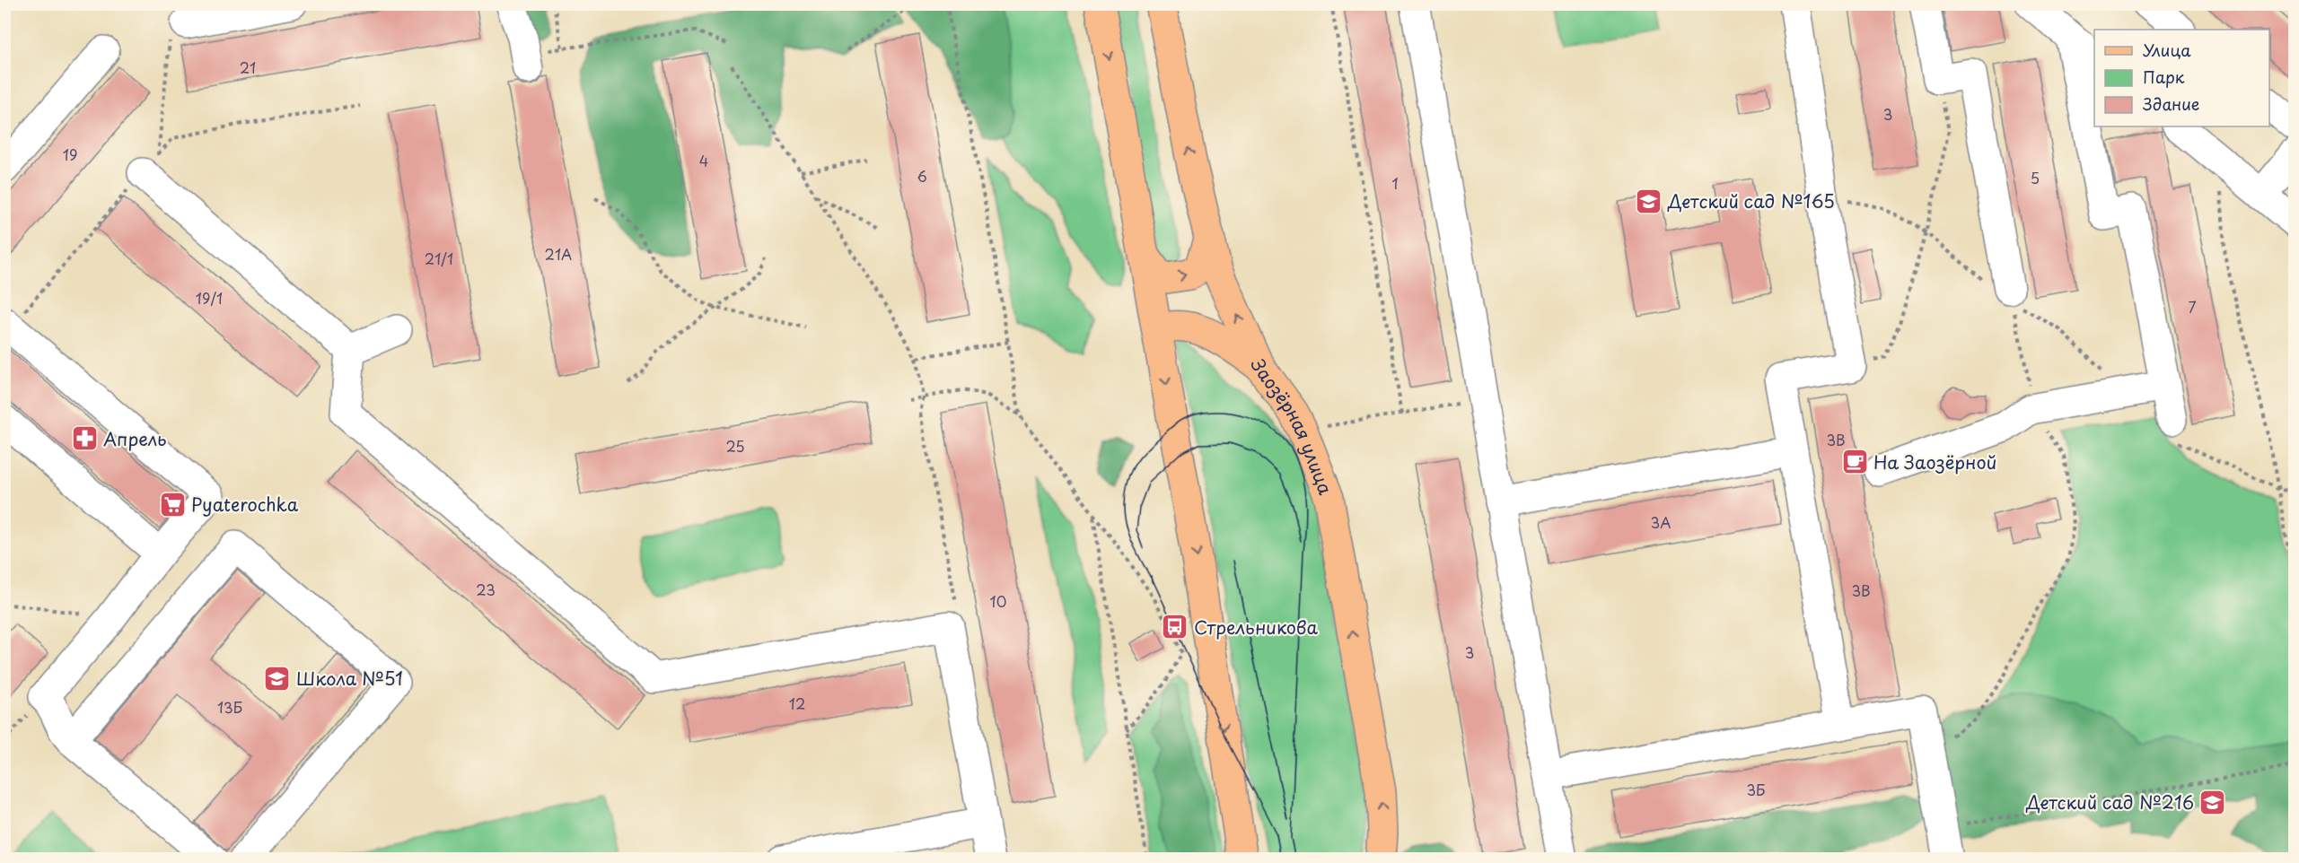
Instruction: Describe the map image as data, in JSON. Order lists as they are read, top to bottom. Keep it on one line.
{"streets":{"main road":["Заозёрная улица"]},"places":{"school or university":["Детский сад №165","Школа №51","Детский сад №216"],"pharmacy":["Апрель"],"cafe":["На Заозёрной"],"supermarket":["Pyaterochka"],"bus stop":["Стрельникова"]},"house_numbers":["21","3","19","4","6","5","1","21А","21/1","19/1","7","3В","25","3А","23","3В","10","3","12","13Б","3Б"],"legend":["Улица","Парк","Здание"]}
